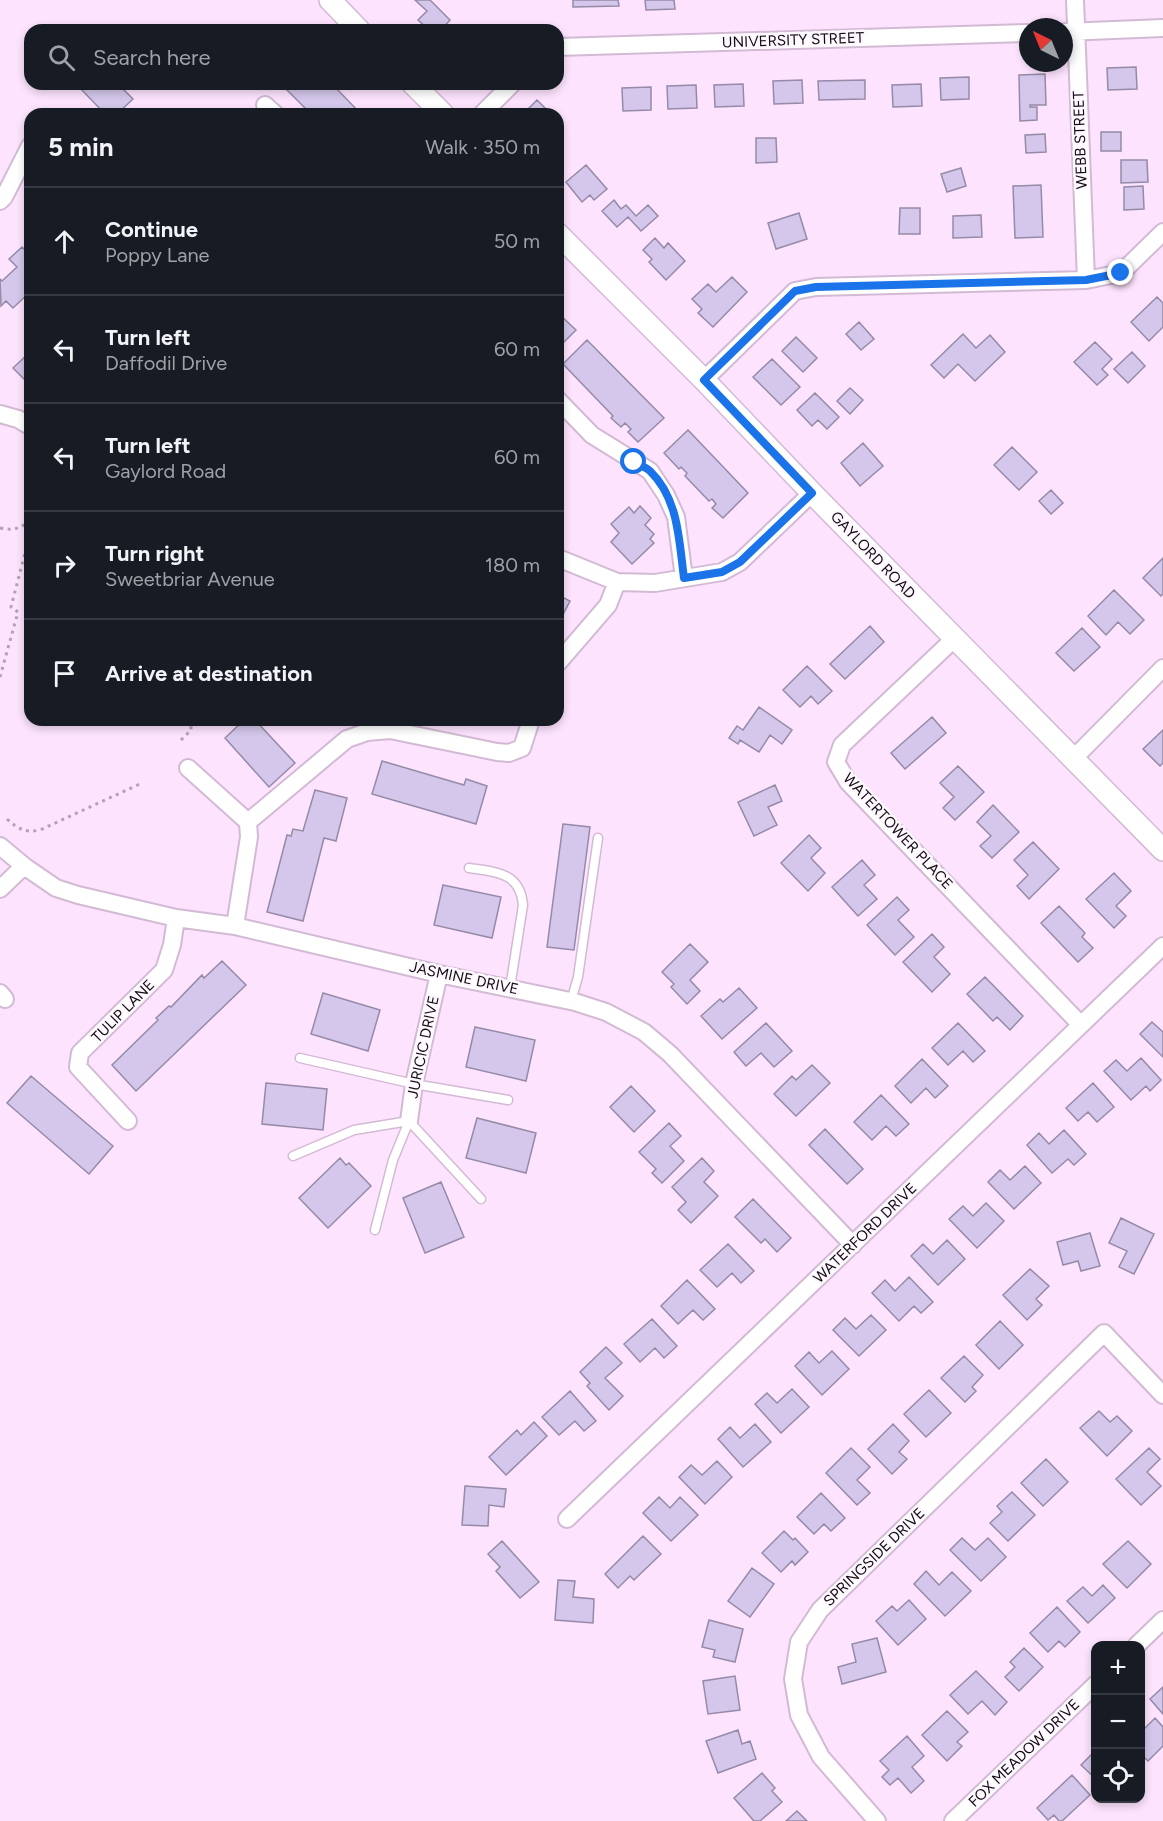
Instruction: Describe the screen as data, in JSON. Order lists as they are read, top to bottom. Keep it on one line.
{"streets":{"street":["UNIVERSITY STREET","WEBB STREET","GAYLORD ROAD","WATERTOWER PLACE","JASMINE DRIVE","TULIP LANE","JURICIC DRIVE","WATERFORD DRIVE","SPRINGSIDE DRIVE","FOX MEADOW DRIVE"]},"crossings":[["GAYLORD ROAD","WATERTOWER PLACE"],["WATERTOWER PLACE","WATERFORD DRIVE"],["JASMINE DRIVE","TULIP LANE"],["JASMINE DRIVE","JURICIC DRIVE"],["JASMINE DRIVE","WATERFORD DRIVE"]],"north":"top left","page":{"search":"Search here","heading":["5 min","Walk · 350 m"],"list":[["Continue","Poppy Lane","50 m"],["Turn left","Daffodil Drive","60 m"],["Turn left","Gaylord Road","60 m"],["Turn right","Sweetbriar Avenue","180 m"],"Arrive at destination"],"map_buttons":["+","−"]}}
